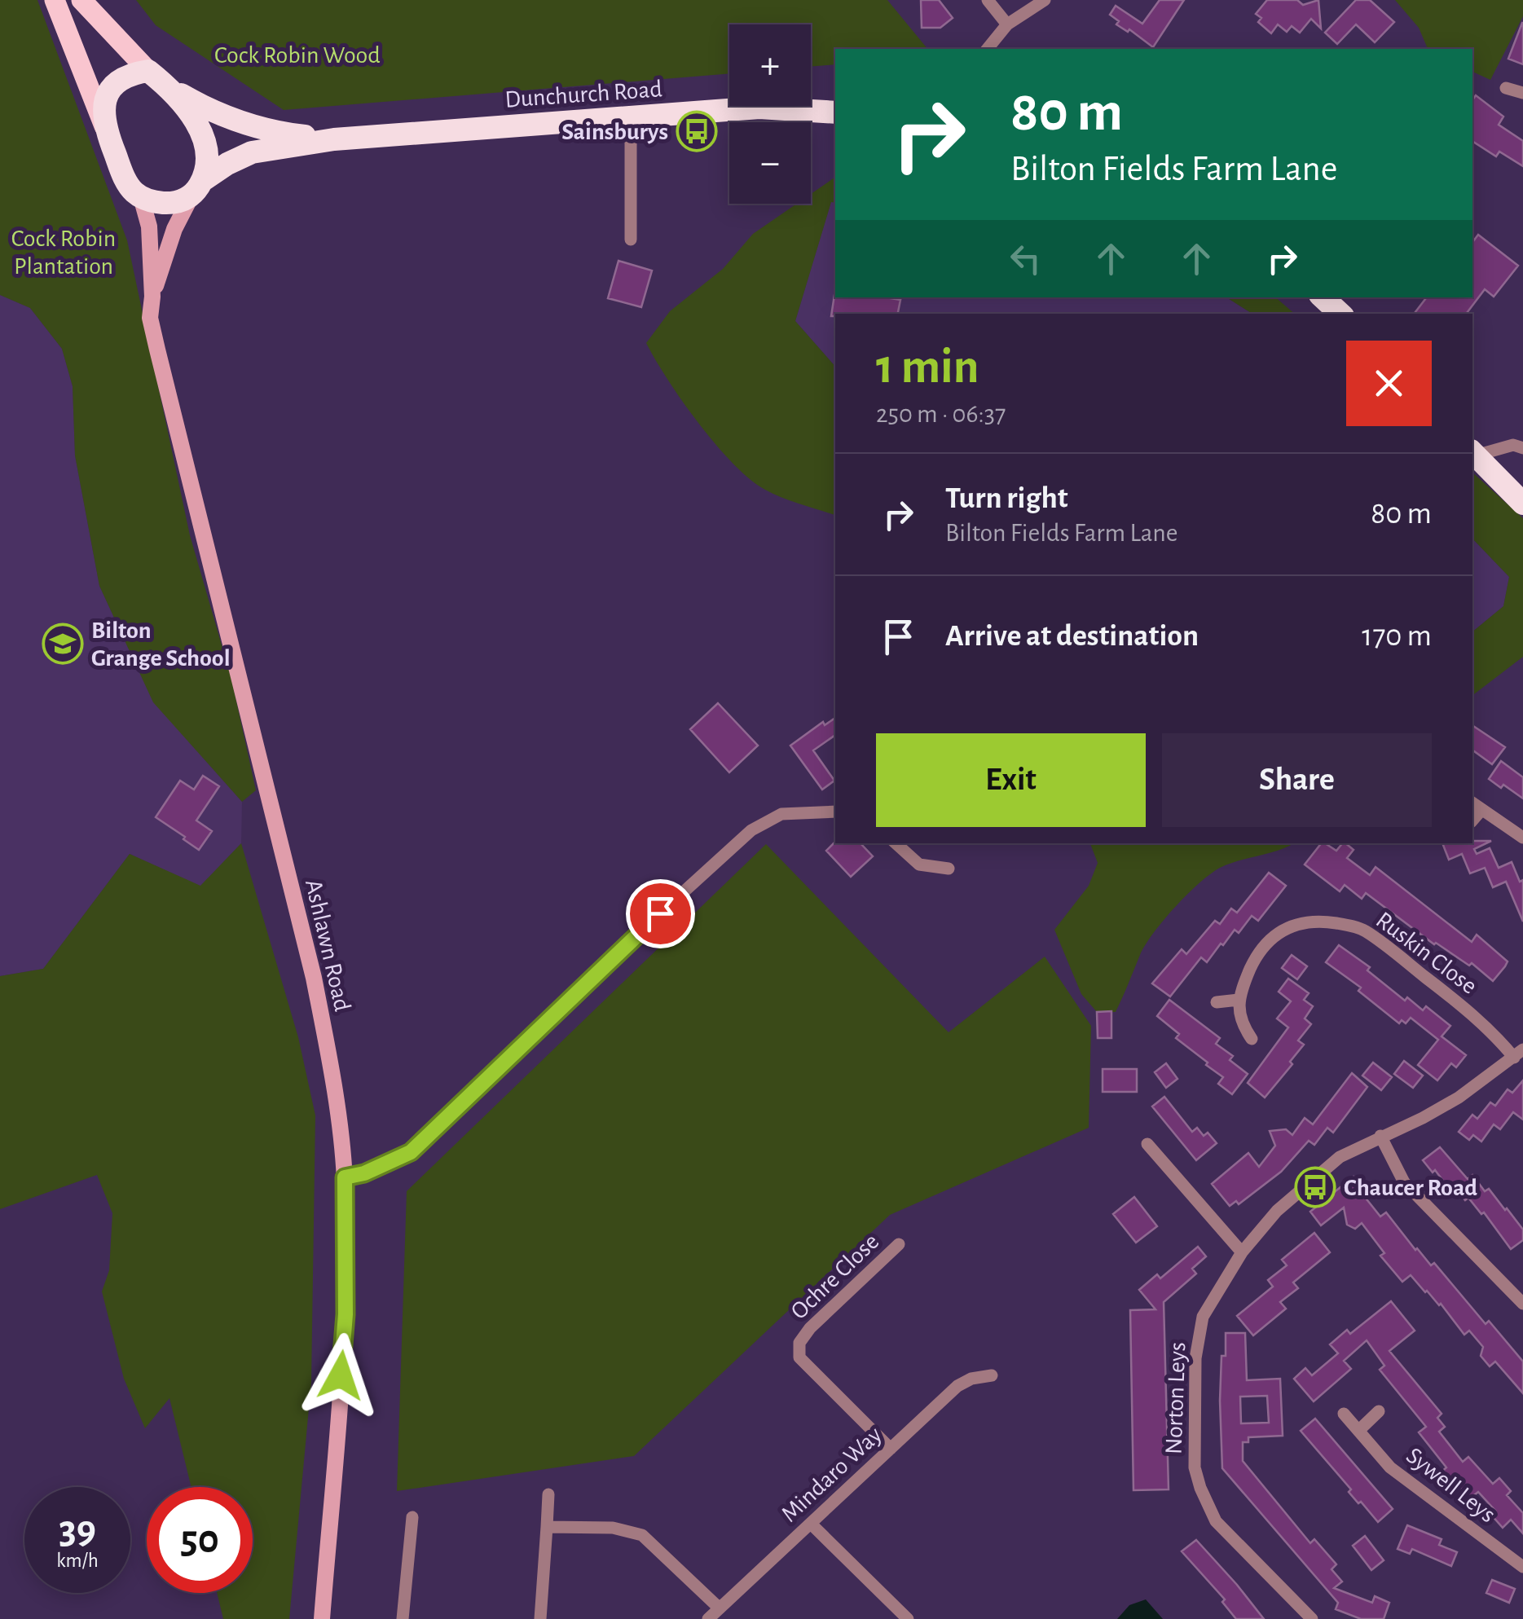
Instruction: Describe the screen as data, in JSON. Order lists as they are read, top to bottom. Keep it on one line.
{"streets":{"highway":["Dunchurch Road"],"main road":["Ashlawn Road"],"street":["Ruskin Close","Ochre Close","Norton Leys","Mindaro Way","Sywell Leys"]},"crossings":[["Dunchurch Road","Ashlawn Road"],["Ruskin Close","Norton Leys"],["Ochre Close","Mindaro Way"]],"parks":["Cock Robin Wood","Cock Robin Plantation"],"places":{"bus stop":["Sainsburys","Chaucer Road"],"school or university":["Bilton Grange School"]},"page":{"map_buttons":["+","−"],"turn":["80 m","Bilton Fields Farm Lane"],"heading":["1 min","250 m · 06:37"],"list":[{"name":"Turn right","note":"Bilton Fields Farm Lane","value":"80 m"},{"name":"Arrive at destination","value":"170 m"}],"buttons":["Exit","Share"],"speed":"39 km/h","limit":"50"}}
